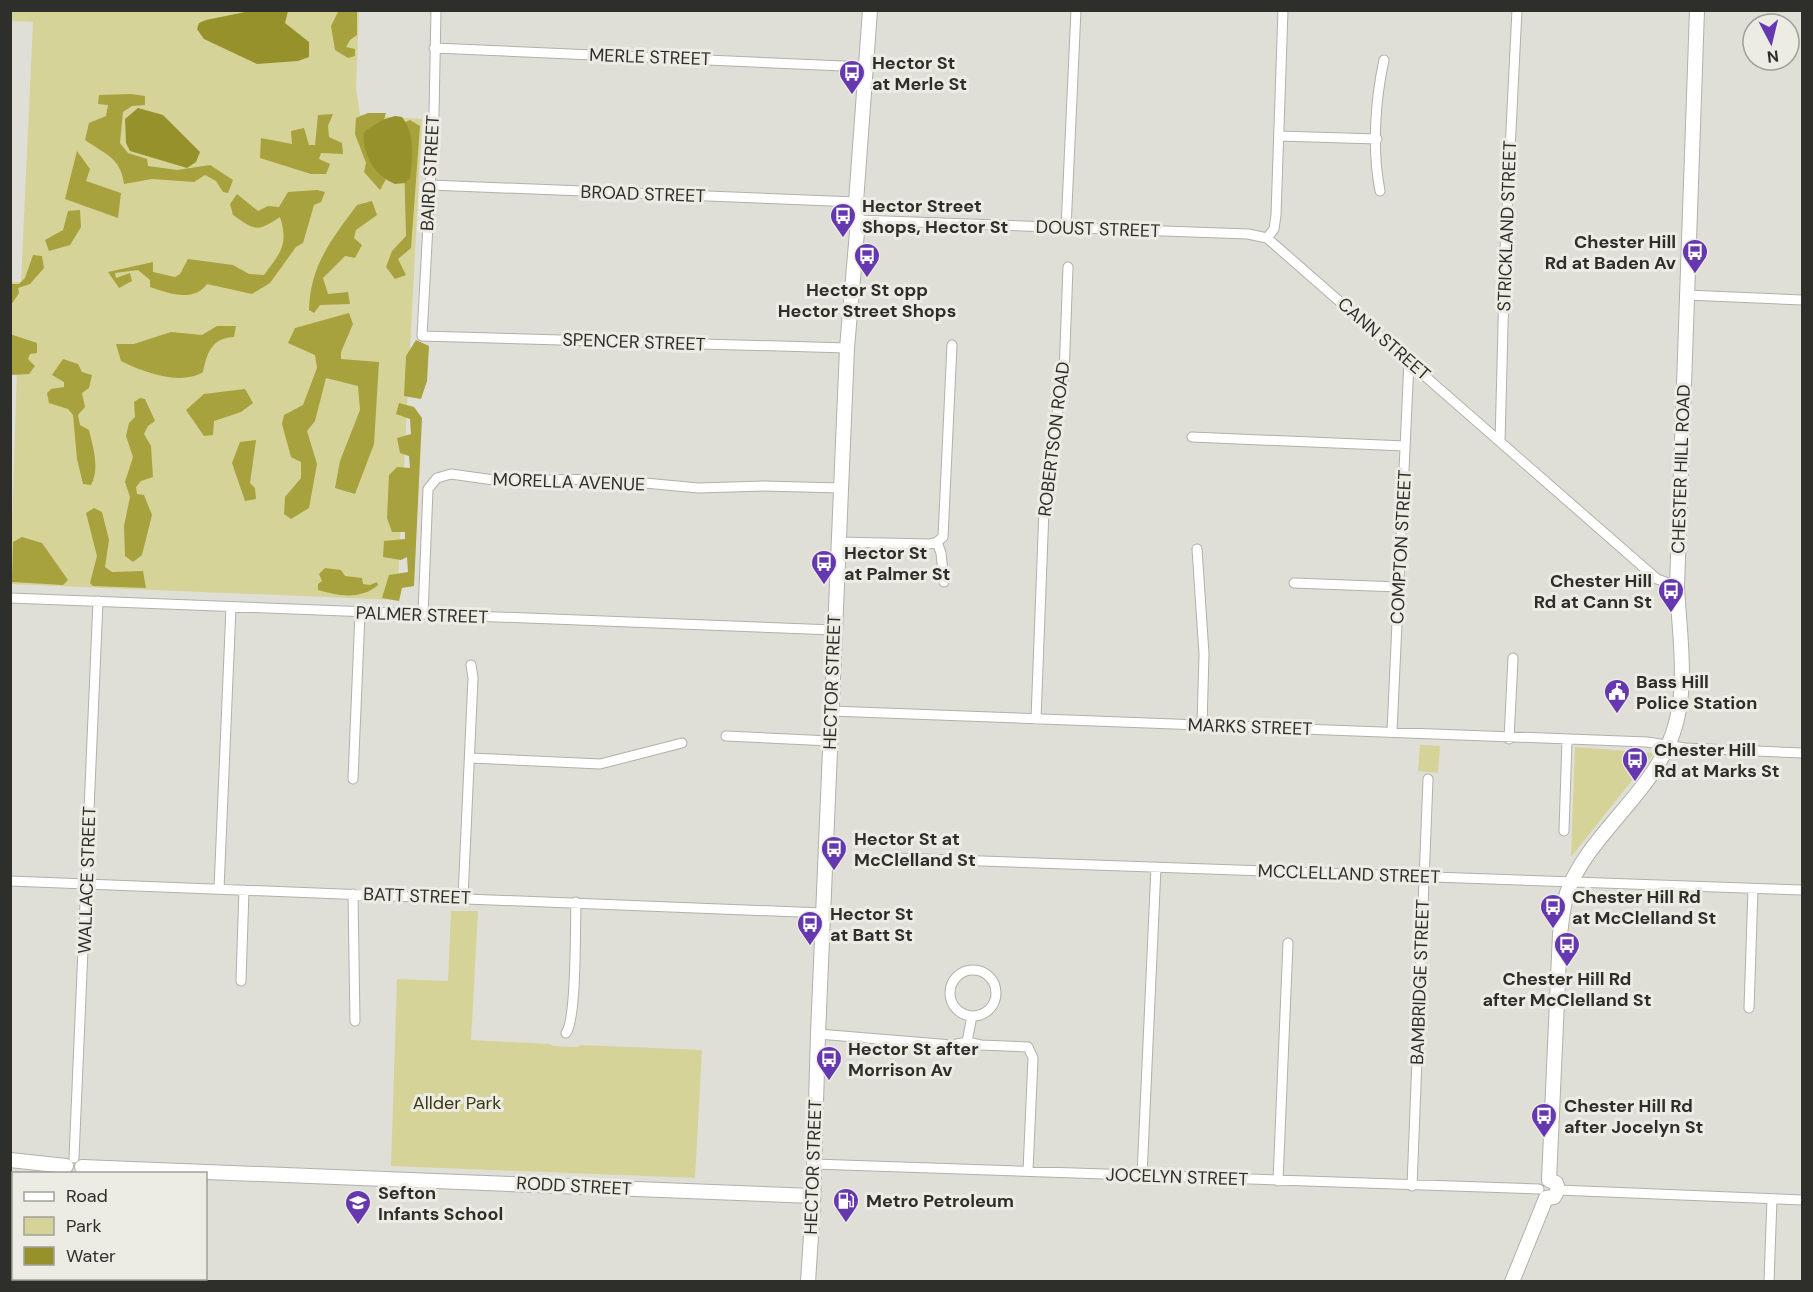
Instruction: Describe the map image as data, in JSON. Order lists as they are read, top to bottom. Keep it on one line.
{"streets":{"street":["MERLE STREET","BAIRD STREET","BROAD STREET","STRICKLAND STREET","DOUST STREET","CANN STREET","SPENCER STREET","ROBERTSON ROAD","CHESTER HILL ROAD","MORELLA AVENUE","COMPTON STREET","PALMER STREET","HECTOR STREET","MARKS STREET","MCCLELLAND STREET","WALLACE STREET","BATT STREET","BAMBRIDGE STREET","JOCELYN STREET","RODD STREET"]},"crossings":[["MERLE STREET","BAIRD STREET"],["MERLE STREET","HECTOR STREET"],["BAIRD STREET","BROAD STREET"],["BAIRD STREET","SPENCER STREET"],["BROAD STREET","HECTOR STREET"],["STRICKLAND STREET","CANN STREET"],["DOUST STREET","CANN STREET"],["DOUST STREET","HECTOR STREET"],["CANN STREET","CHESTER HILL ROAD"],["CANN STREET","COMPTON STREET"],["SPENCER STREET","HECTOR STREET"],["ROBERTSON ROAD","MARKS STREET"],["CHESTER HILL ROAD","MARKS STREET"],["CHESTER HILL ROAD","MCCLELLAND STREET"],["CHESTER HILL ROAD","JOCELYN STREET"],["MORELLA AVENUE","PALMER STREET"],["MORELLA AVENUE","HECTOR STREET"],["COMPTON STREET","MARKS STREET"],["PALMER STREET","HECTOR STREET"],["PALMER STREET","WALLACE STREET"],["HECTOR STREET","MARKS STREET"],["HECTOR STREET","BATT STREET"],["HECTOR STREET","JOCELYN STREET"],["HECTOR STREET","RODD STREET"],["MCCLELLAND STREET","BAMBRIDGE STREET"],["WALLACE STREET","BATT STREET"],["WALLACE STREET","RODD STREET"],["BAMBRIDGE STREET","JOCELYN STREET"]],"parks":["Allder Park"],"places":{"bus stop":["Hector St at Merle St","Hector Street Shops, Hector St","Chester Hill Rd at Baden Av","Hector St opp Hector Street Shops","Hector St at Palmer St","Chester Hill Rd at Cann St","Chester Hill Rd at Marks St","Hector St at McClelland St","Chester Hill Rd at McClelland St","Hector St at Batt St","Chester Hill Rd after McClelland St","Hector St after Morrison Av","Chester Hill Rd after Jocelyn St"],"public building":["Bass Hill Police Station"],"fuel station":["Metro Petroleum"],"school or university":["Sefton Infants School"]},"legend":["Road","Park","Water"],"north":"bottom"}
